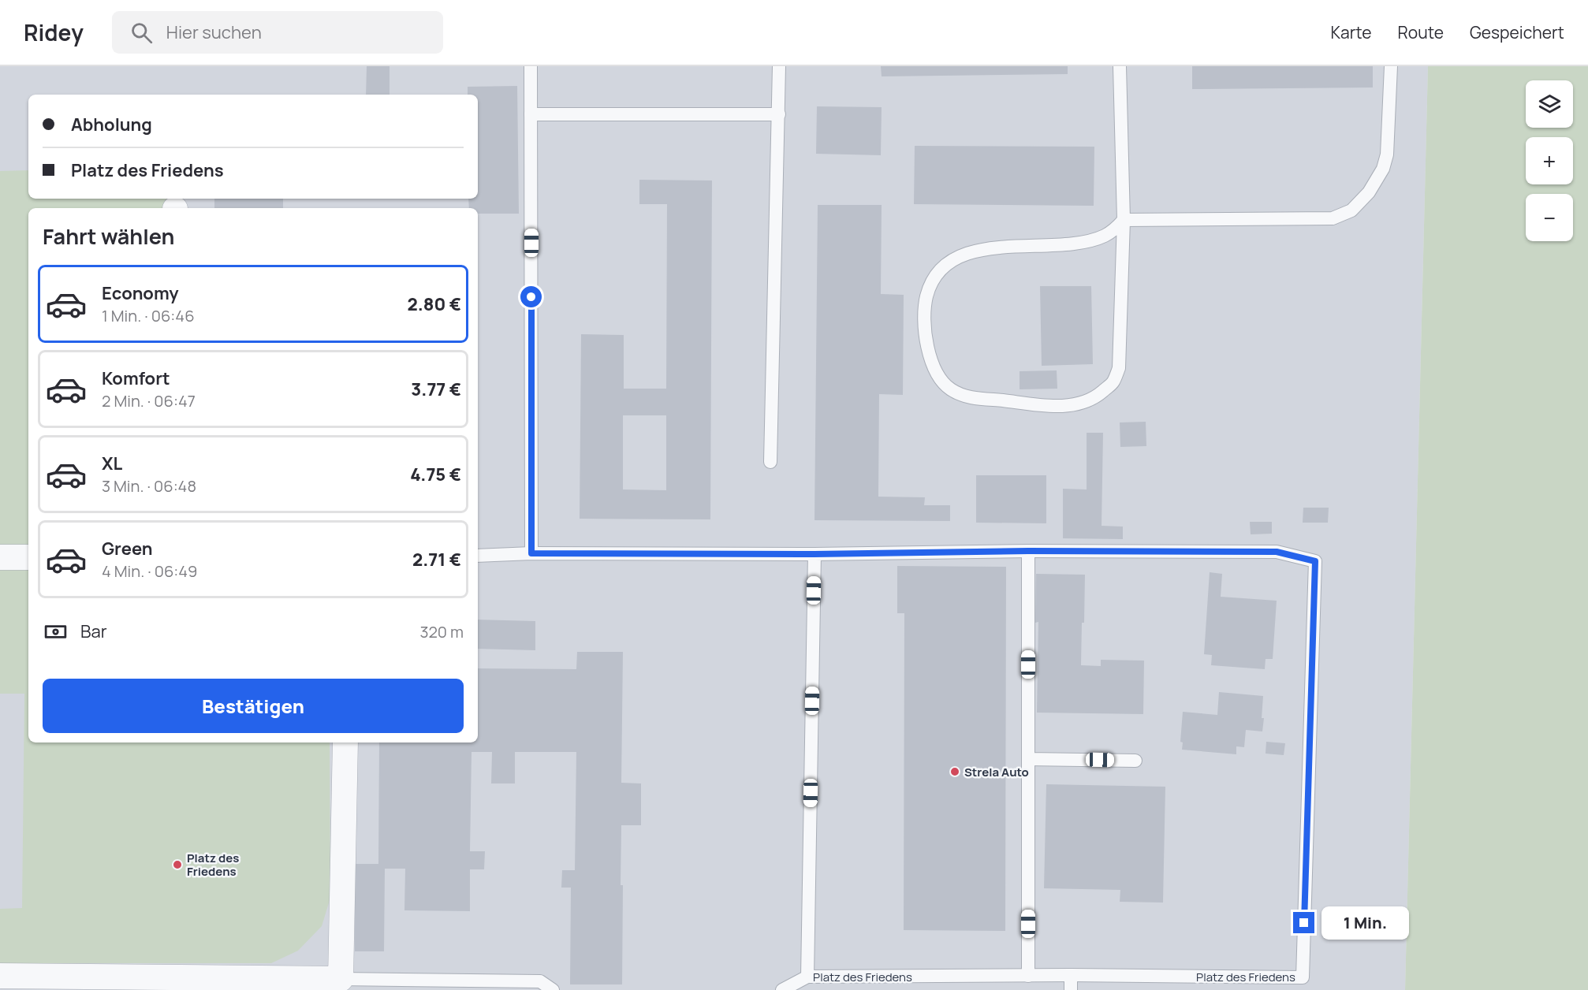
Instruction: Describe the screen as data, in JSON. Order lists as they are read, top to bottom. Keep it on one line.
{"streets":{"lane":["Platz des Friedens"]},"places":["Strela Auto","Platz des Friedens"],"page":{"header":"Ridey","search":"Hier suchen","nav":["Karte","Route","Gespeichert"],"map_buttons":["+","−"],"banner":["Abholung","Platz des Friedens"],"heading":"Fahrt wählen","list":[{"name":"Economy","note":"1 Min. · 06:46","value":"2.80 €"},{"name":"Komfort","note":"2 Min. · 06:47","value":"3.77 €"},{"name":"XL","note":"3 Min. · 06:48","value":"4.75 €"},{"name":"Green","note":"4 Min. · 06:49","value":"2.71 €"}],"pay":["Bar","320 m"],"buttons":"Bestätigen","bubble":"1 Min."}}
